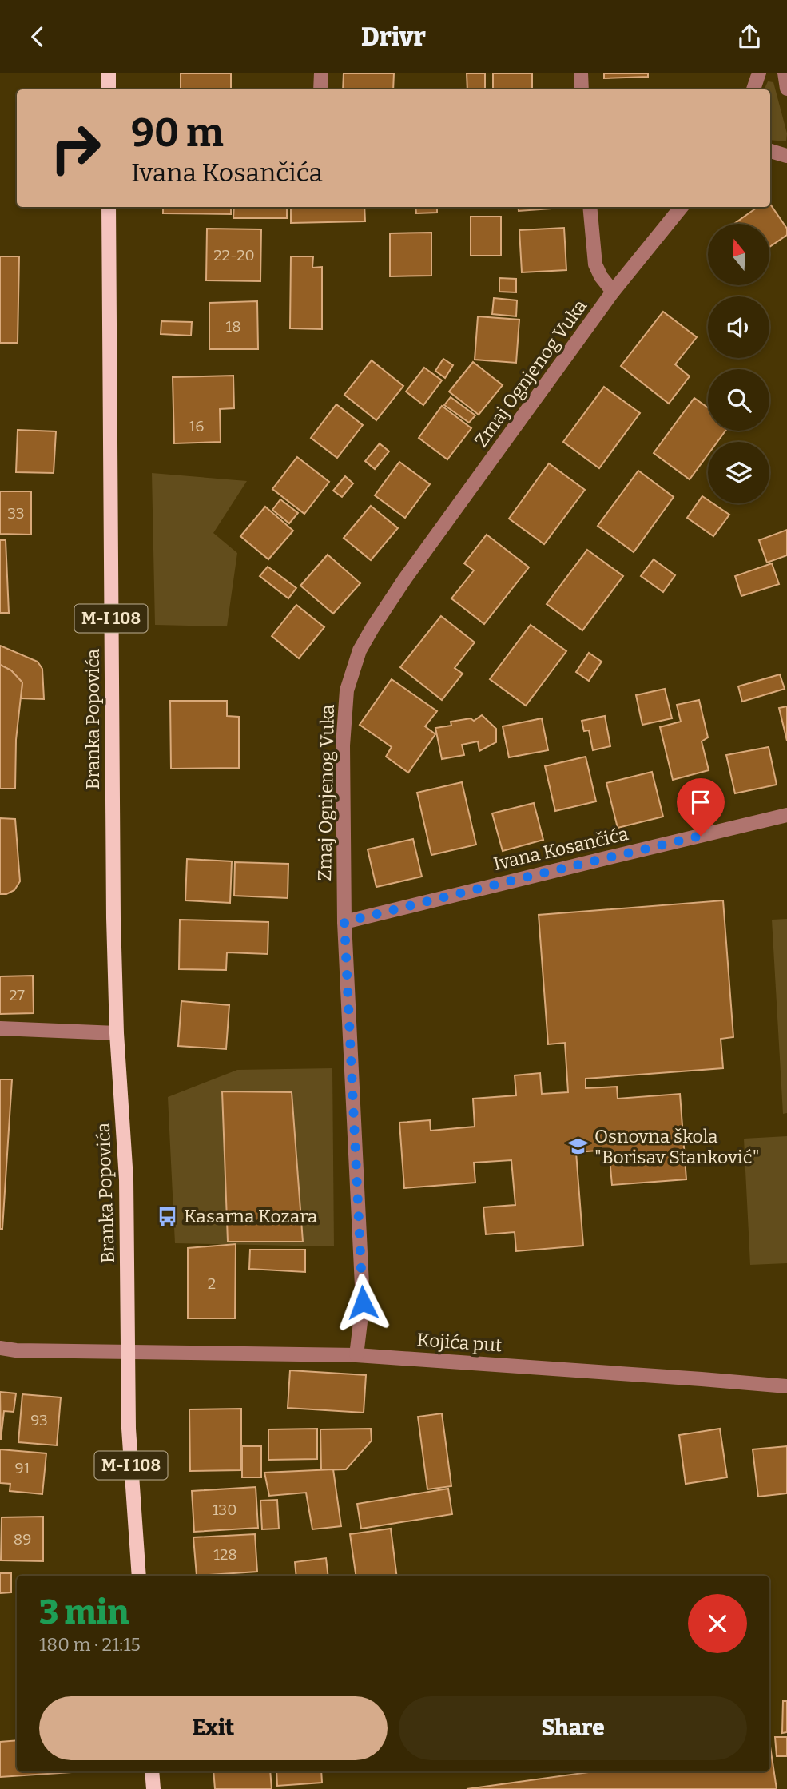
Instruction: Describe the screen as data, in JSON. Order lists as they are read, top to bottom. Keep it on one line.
{"streets":{"main road":["M-I 108","Branka Popovića"],"street":["Zmaj Ognjenog Vuka","Ivana Kosančića","Kojića put"]},"crossings":[["Zmaj Ognjenog Vuka","Ivana Kosančića"],["Zmaj Ognjenog Vuka","Kojića put"],["M-I 108","Branka Popovića"],["M-I 108","Kojića put"],["Branka Popovića","Kojića put"]],"places":{"school or university":["Osnovna škola \"Borisav Stanković\""],"bus stop":["Kasarna Kozara"]},"house_numbers":["22-20","18","16","33","27","2","93","91","130","89","128"],"north":"top","page":{"header":"Drivr","turn":["90 m","Ivana Kosančića"],"heading":["3 min","180 m · 21:15"],"buttons":["Exit","Share"]}}
